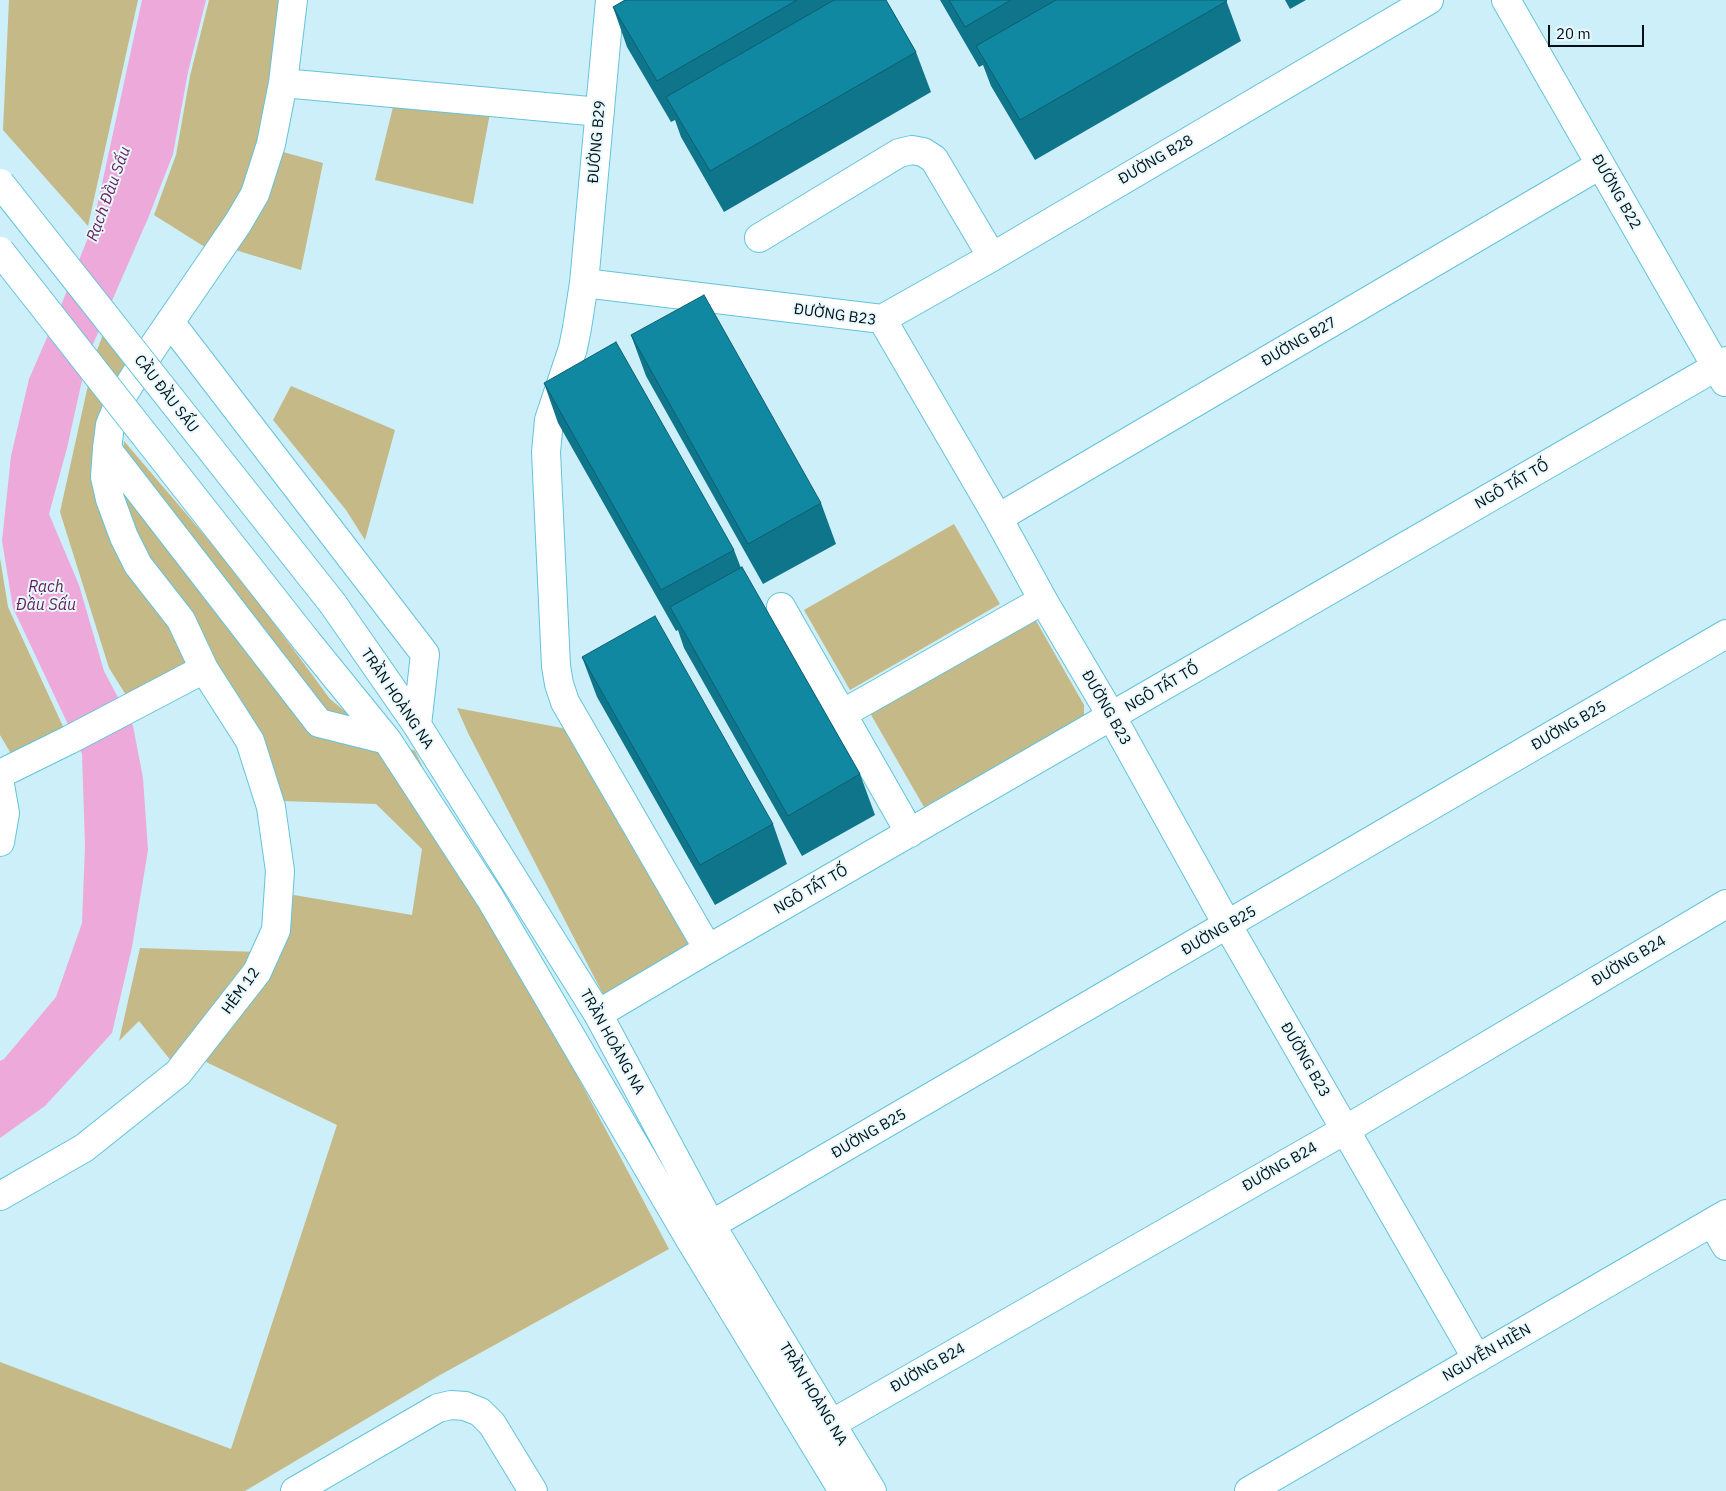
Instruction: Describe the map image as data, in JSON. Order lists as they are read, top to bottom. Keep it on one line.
{"streets":{"street":["ĐƯỜNG B29","ĐƯỜNG B28","ĐƯỜNG B22","ĐƯỜNG B23","ĐƯỜNG B27","CẦU ĐẦU SẤU","NGÔ TẤT TỐ","TRẦN HOÀNG NA","ĐƯỜNG B25","ĐƯỜNG B24","HẺM 12","NGUYỄN HIỀN"]},"crossings":[["ĐƯỜNG B29","ĐƯỜNG B23"],["ĐƯỜNG B29","NGÔ TẤT TỐ"],["ĐƯỜNG B28","ĐƯỜNG B23"],["ĐƯỜNG B22","ĐƯỜNG B27"],["ĐƯỜNG B22","NGÔ TẤT TỐ"],["ĐƯỜNG B23","ĐƯỜNG B27"],["ĐƯỜNG B23","NGÔ TẤT TỐ"],["ĐƯỜNG B23","ĐƯỜNG B25"],["ĐƯỜNG B23","ĐƯỜNG B24"],["ĐƯỜNG B23","NGUYỄN HIỀN"],["CẦU ĐẦU SẤU","TRẦN HOÀNG NA"],["NGÔ TẤT TỐ","TRẦN HOÀNG NA"],["TRẦN HOÀNG NA","ĐƯỜNG B25"],["TRẦN HOÀNG NA","ĐƯỜNG B24"]],"water":["Rạch Đầu Sấu"],"scale_bar":"20 m"}
